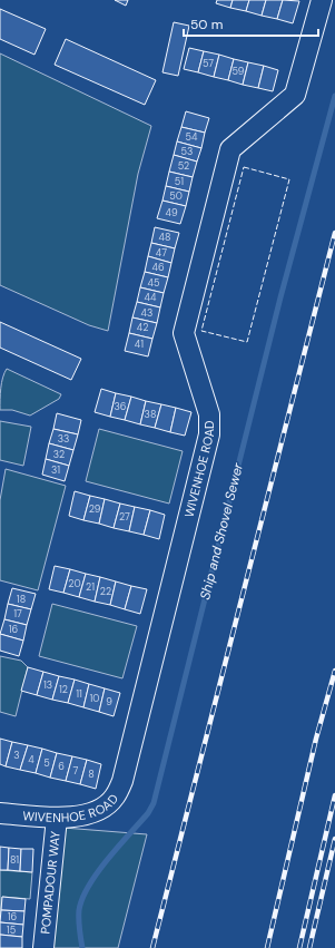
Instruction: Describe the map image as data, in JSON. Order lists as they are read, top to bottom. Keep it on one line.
{"streets":{"street":["WIVENHOE ROAD","POMPADOUR WAY"]},"crossings":[["WIVENHOE ROAD","POMPADOUR WAY"]],"water":["Ship and Shovel Sewer"],"house_numbers":["57","59","54","53","52","51","50","49","48","47","46","45","44","43","42","41","36","38","33","32","31","29","27","20","21","22","18","17","16","13","12","11","10","9","3","4","5","6","7","8","81","16","15"],"scale_bar":"50 m"}
